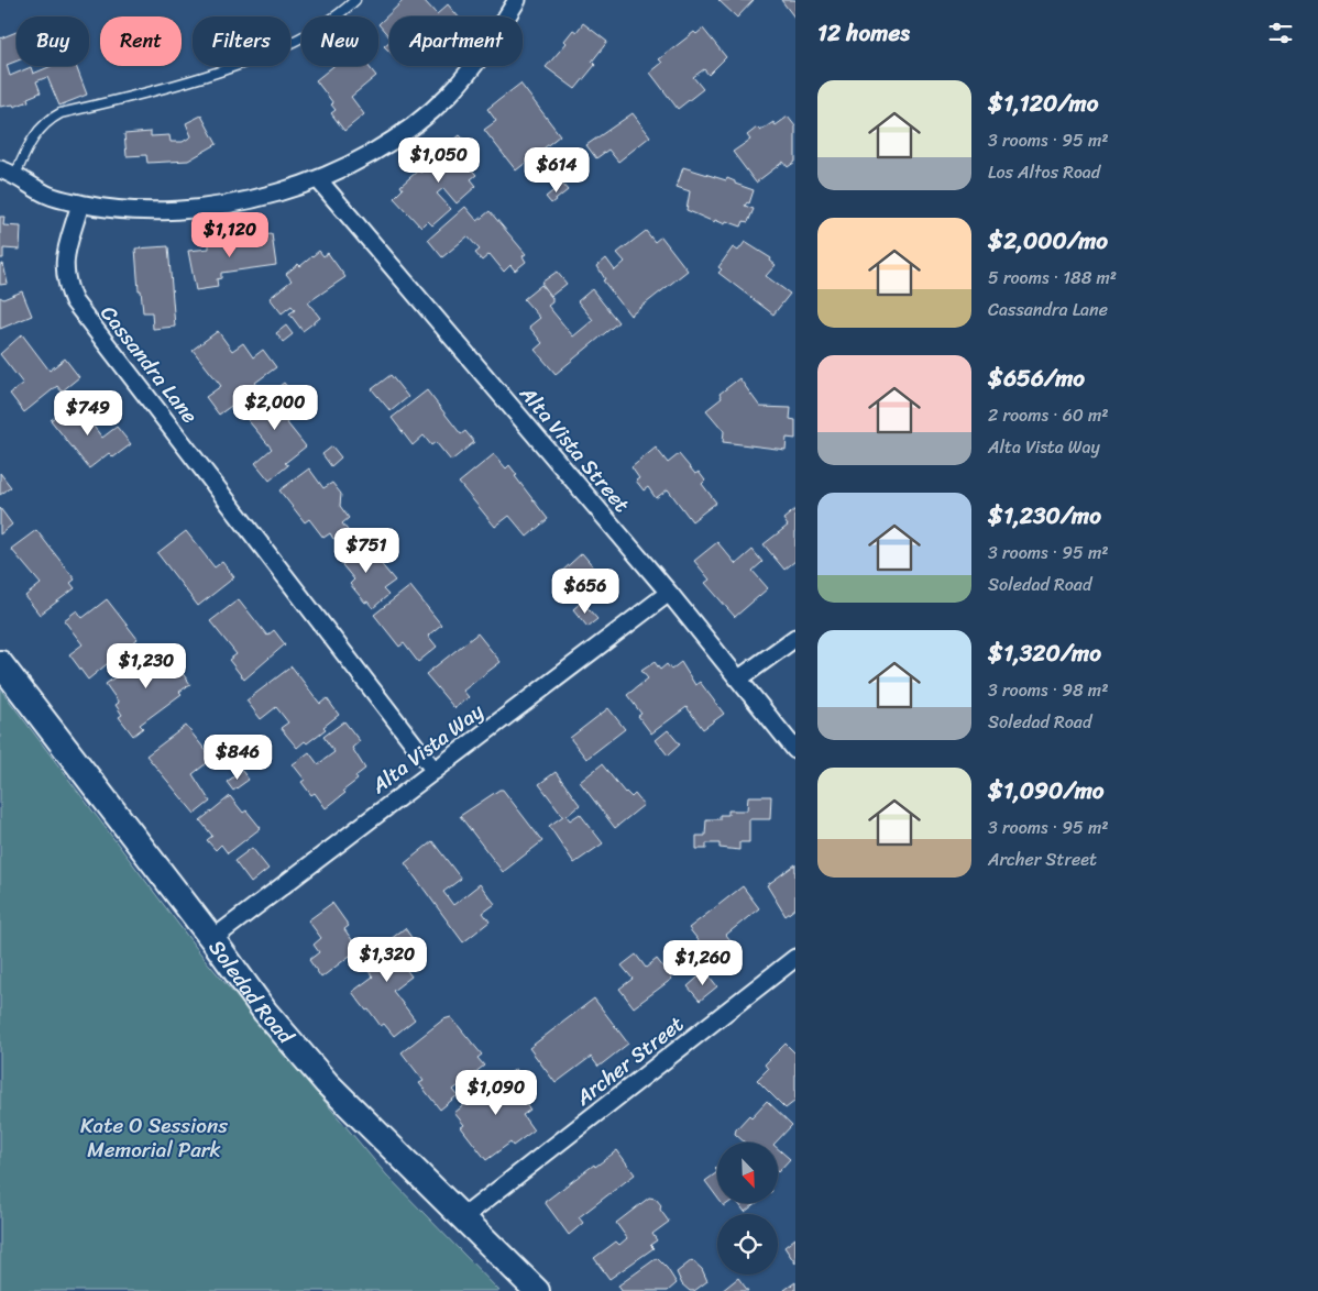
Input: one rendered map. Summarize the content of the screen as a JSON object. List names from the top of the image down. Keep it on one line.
{"streets":{"street":["Cassandra Lane","Alta Vista Street","Alta Vista Way","Soledad Road","Archer Street"]},"crossings":[["Cassandra Lane","Alta Vista Way"],["Alta Vista Street","Alta Vista Way"],["Alta Vista Way","Soledad Road"],["Soledad Road","Archer Street"]],"parks":["Kate O Sessions Memorial Park"],"north":"bottom right","page":{"heading":"12 homes","chip":["Buy","Rent","Filters","New","Apartment"],"list":[{"name":"$1,120/mo","note":"3 rooms · 95 m² · Los Altos Road"},{"name":"$2,000/mo","note":"5 rooms · 188 m² · Cassandra Lane"},{"name":"$656/mo","note":"2 rooms · 60 m² · Alta Vista Way"},{"name":"$1,230/mo","note":"3 rooms · 95 m² · Soledad Road"},{"name":"$1,320/mo","note":"3 rooms · 98 m² · Soledad Road"},{"name":"$1,090/mo","note":"3 rooms · 95 m² · Archer Street"}],"price":["$1,050","$614","$1,120","$2,000","$749","$751","$656","$1,230","$846","$1,320","$1,260","$1,090"]}}
